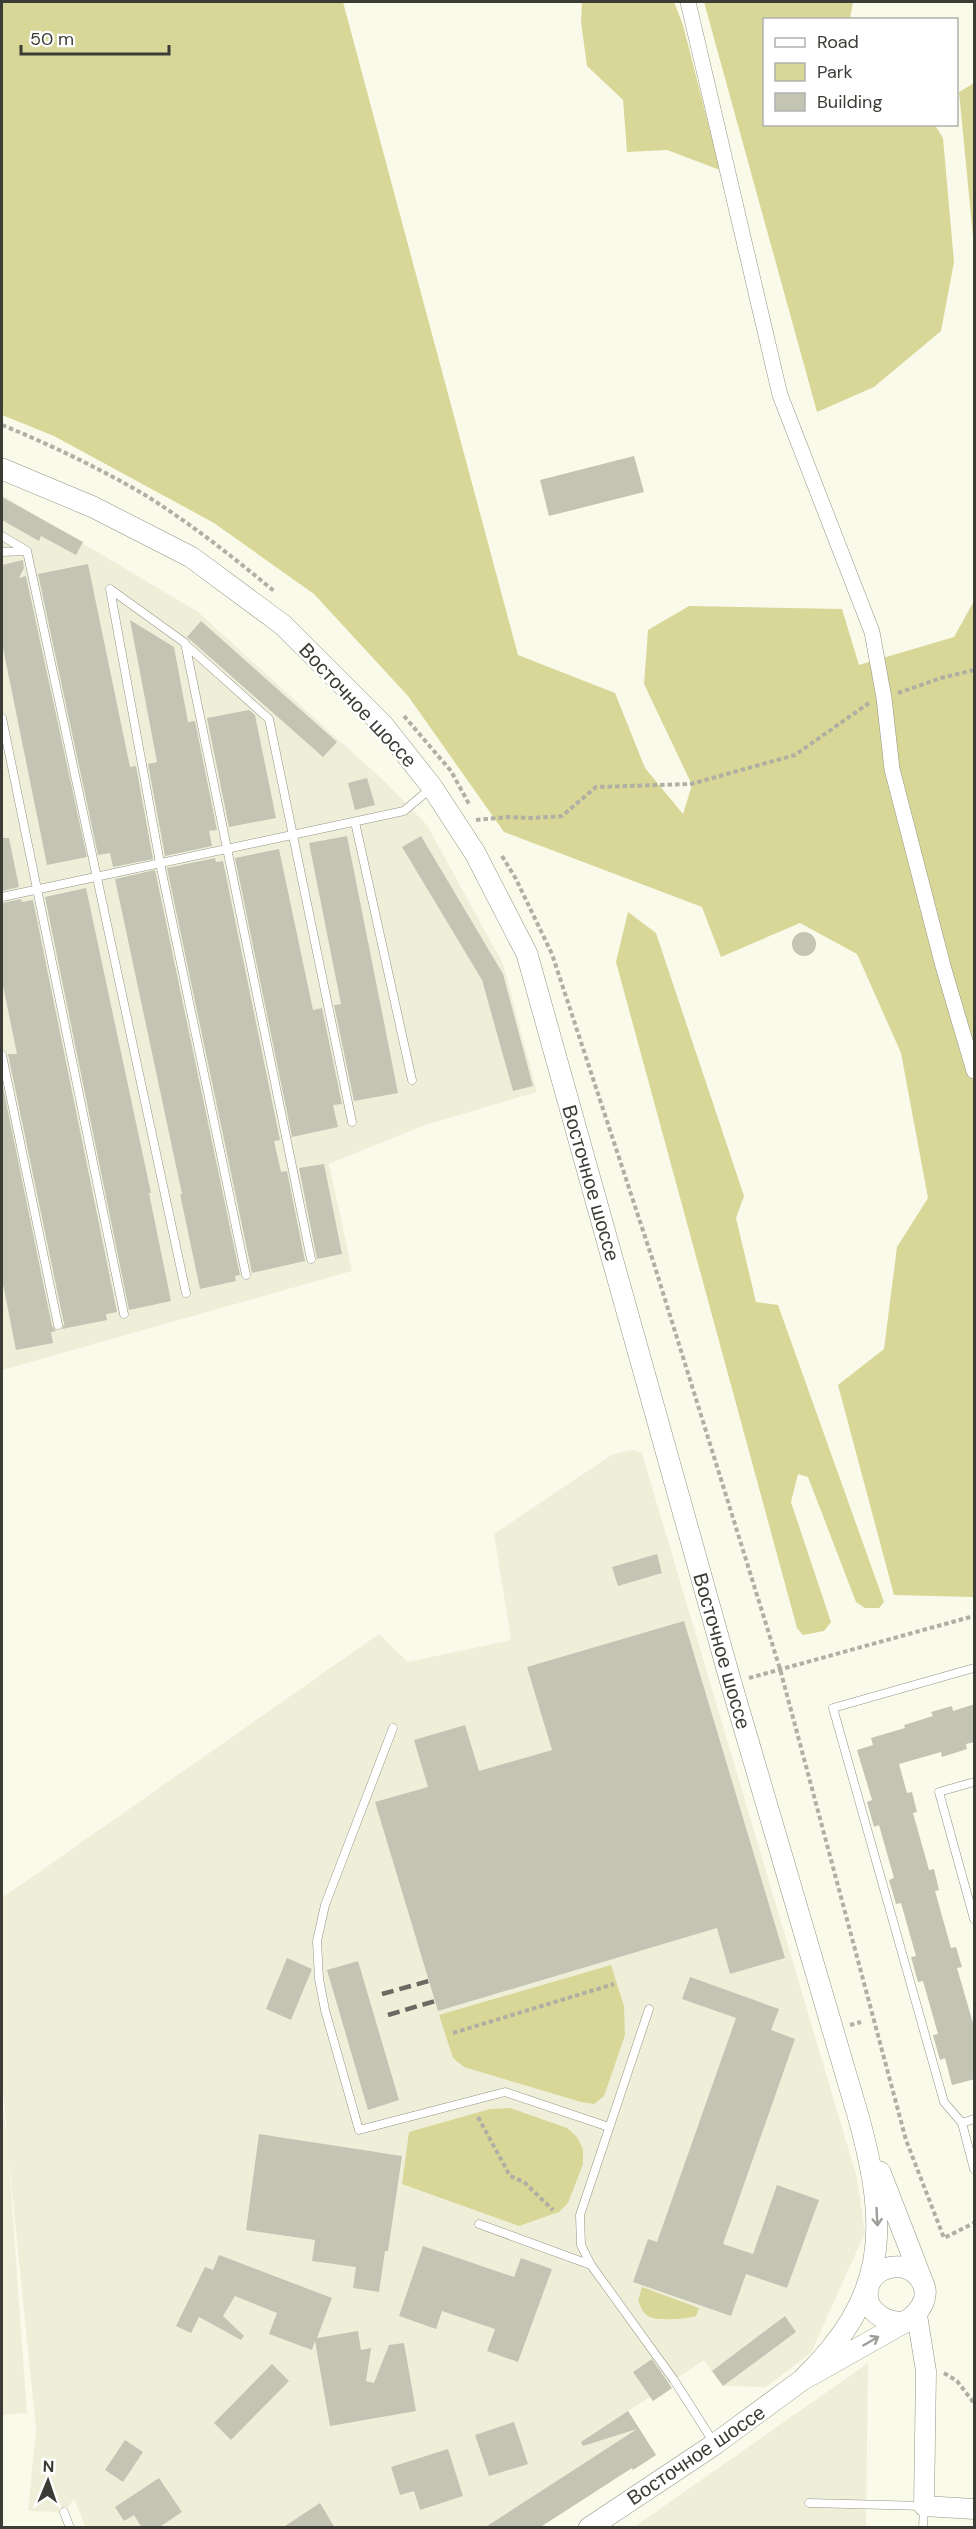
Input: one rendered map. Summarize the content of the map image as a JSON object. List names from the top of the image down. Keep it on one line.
{"streets":{"main road":["Восточное шоссе"]},"legend":["Road","Park","Building"],"scale_bar":"50 m","north":"top"}
